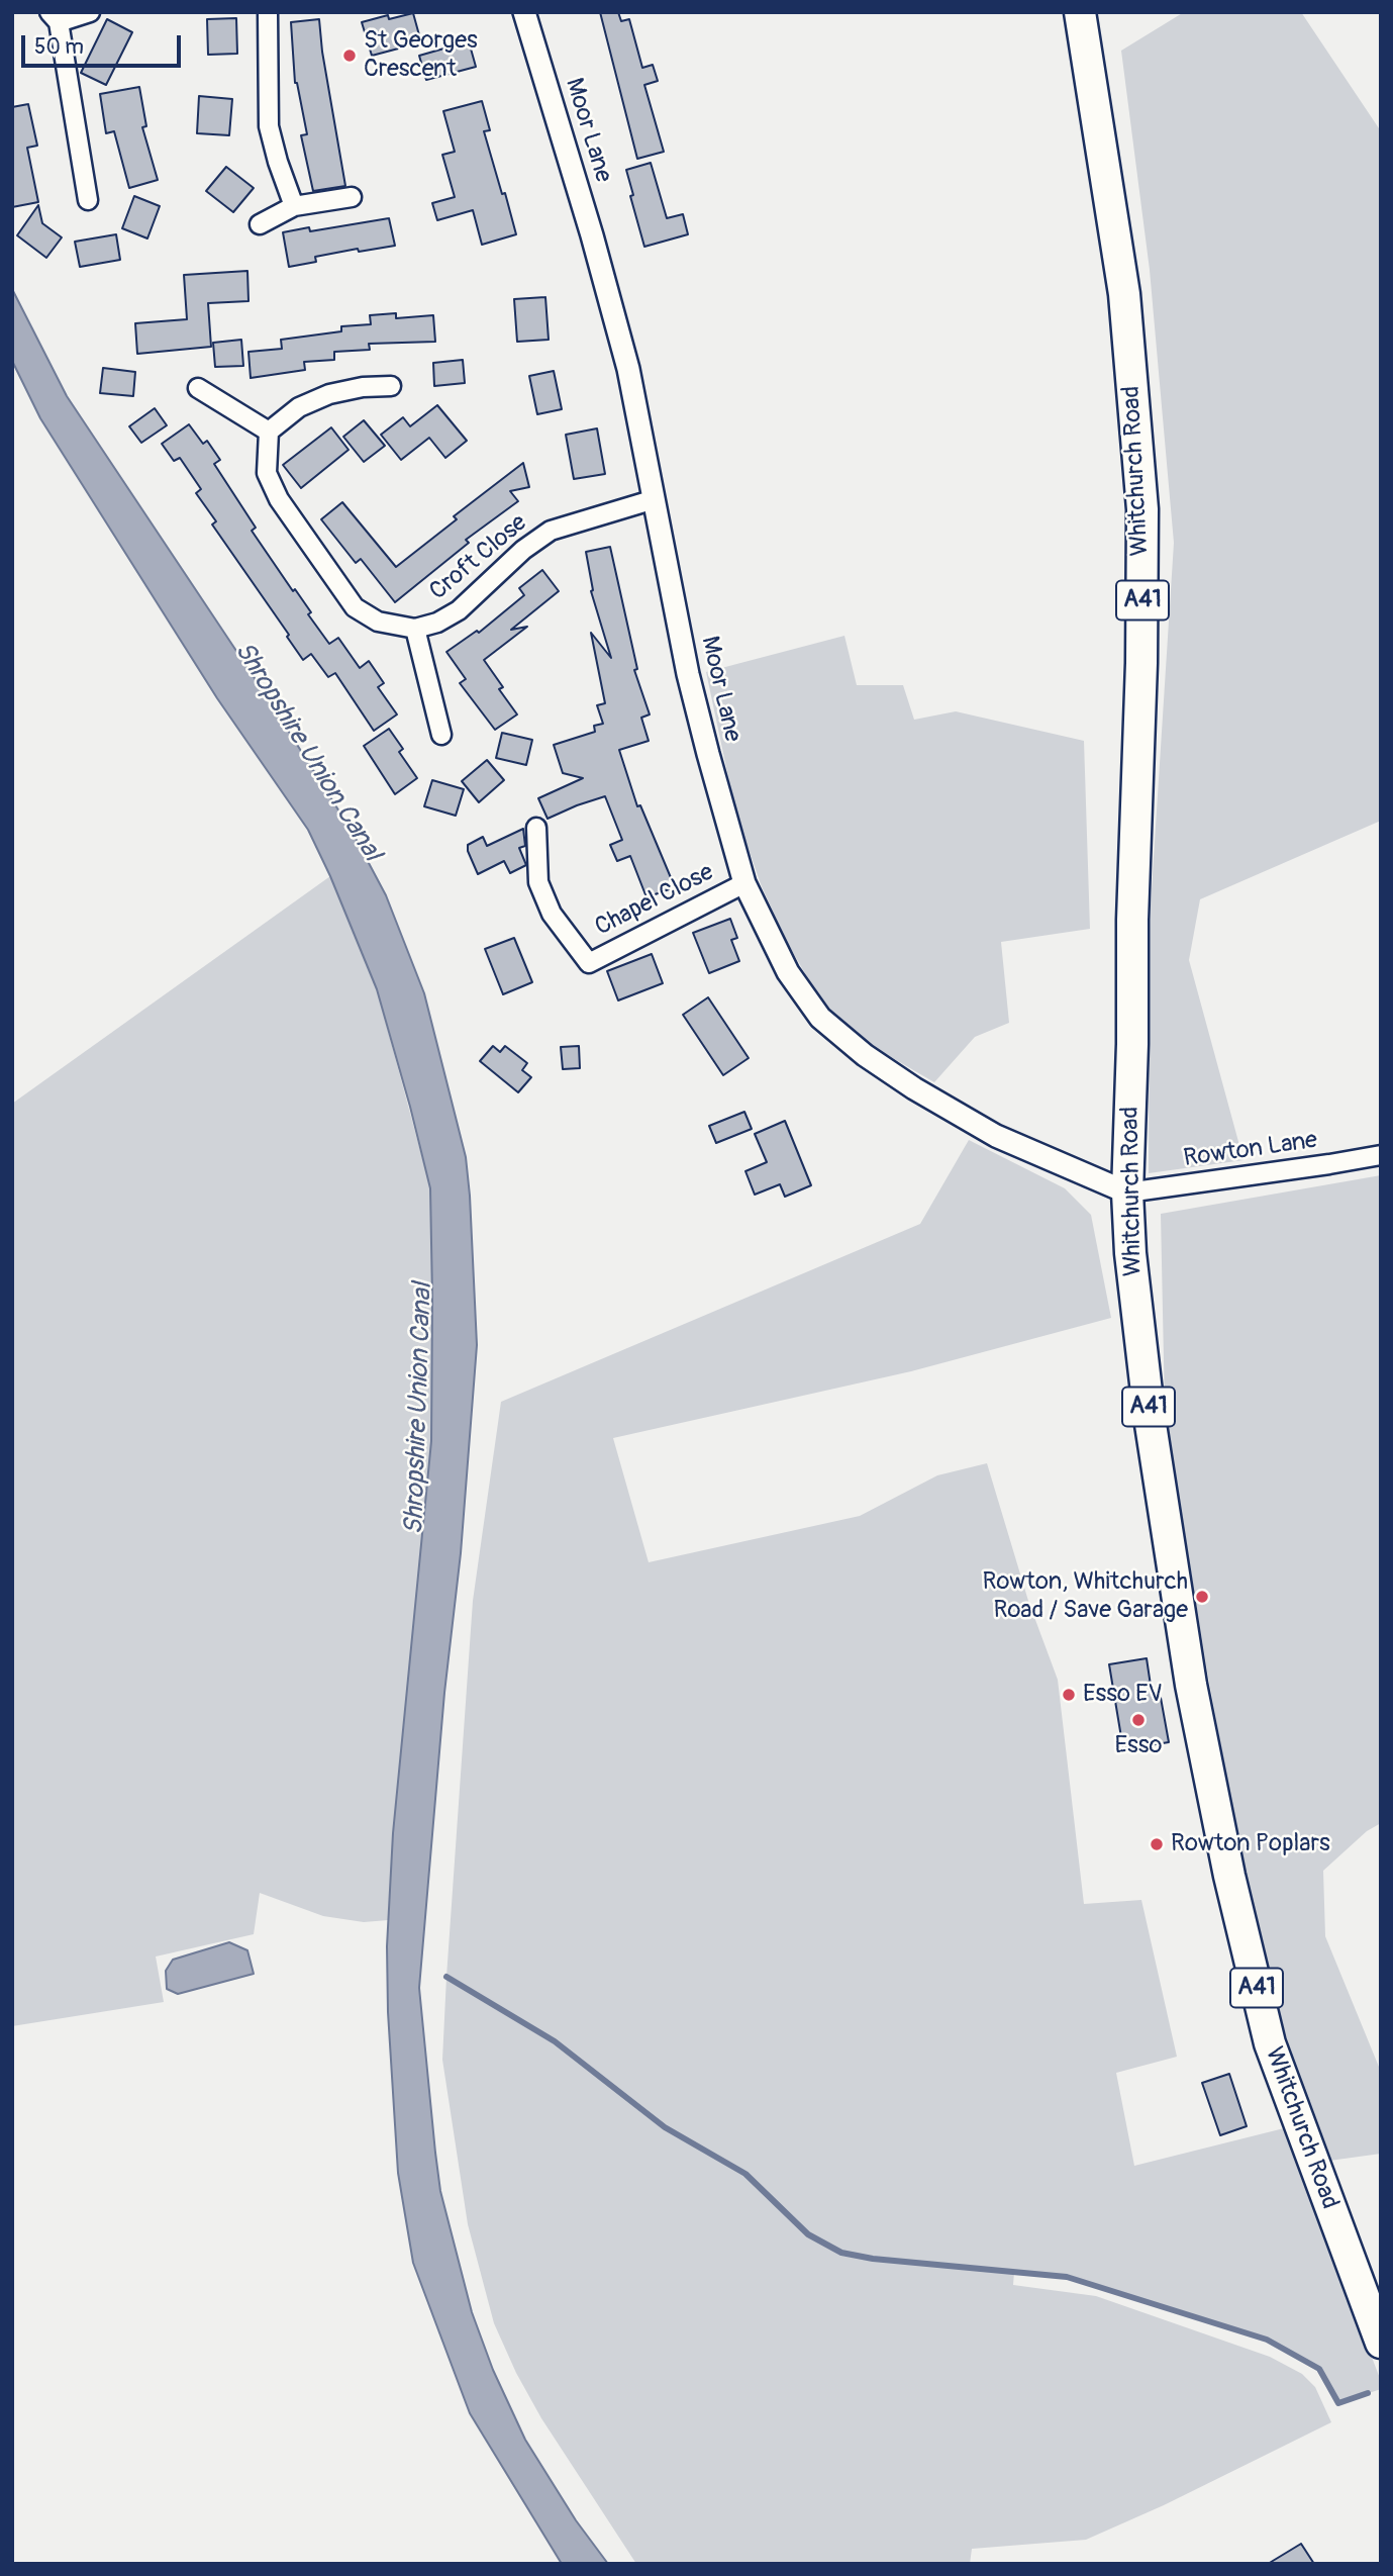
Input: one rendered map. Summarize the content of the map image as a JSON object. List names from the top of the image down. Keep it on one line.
{"streets":{"highway":["Whitchurch Road","A41"],"street":["Moor Lane","Croft Close","Chapel Close","Rowton Lane"]},"crossings":[["Moor Lane","Whitchurch Road"],["Moor Lane","Croft Close"],["Moor Lane","Chapel Close"],["Moor Lane","Rowton Lane"],["Whitchurch Road","Rowton Lane"]],"water":["Shropshire Union Canal"],"places":["St Georges Crescent","Rowton, Whitchurch Road / Save Garage","Esso EV","Esso","Rowton Poplars"],"scale_bar":"50 m"}
